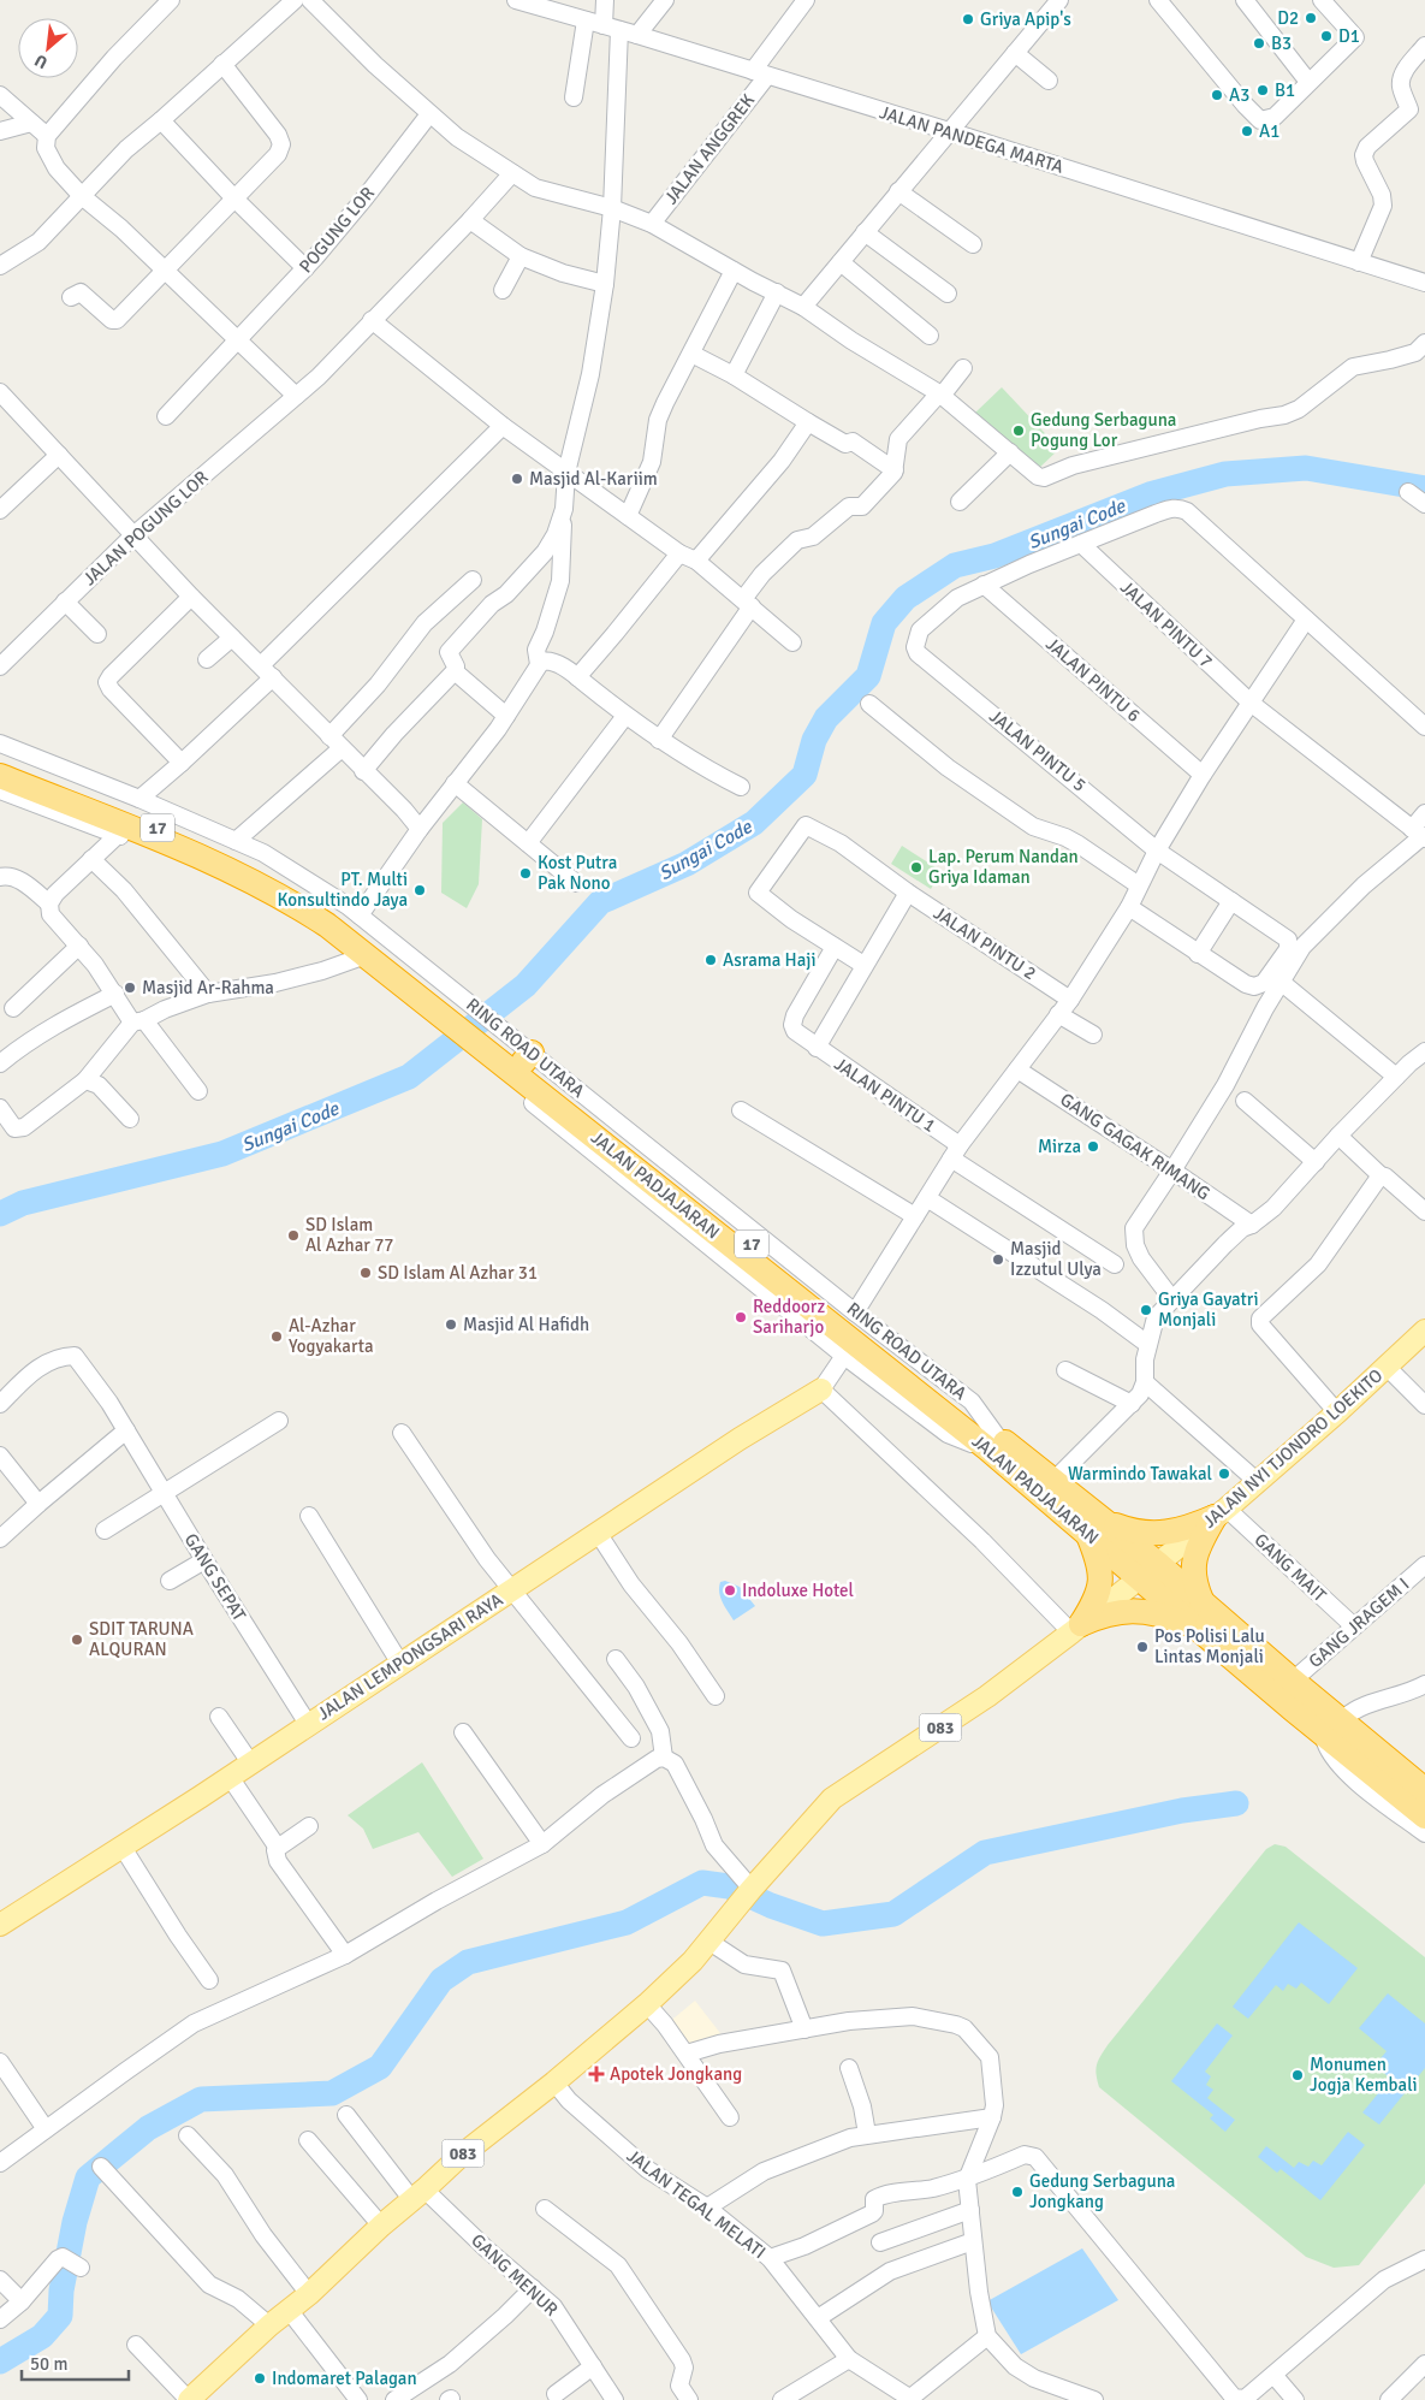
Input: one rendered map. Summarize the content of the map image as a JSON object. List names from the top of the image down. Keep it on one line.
{"streets":{"highway":["17","JALAN PADJAJARAN"],"main road":["JALAN NYI TJONDRO LOEKITO","JALAN LEMPONGSARI RAYA","083"],"street":["JALAN PANDEGA MARTA","JALAN ANGGREK","POGUNG LOR","JALAN POGUNG LOR","JALAN PINTU 7","JALAN PINTU 6","JALAN PINTU 5","JALAN PINTU 2","RING ROAD UTARA","JALAN PINTU 1","GANG GAGAK RIMANG","GANG MAIT","GANG SEPAT","GANG JRAGEM I","JALAN TEGAL MELATI","GANG MENUR"]},"crossings":[["JALAN PANDEGA MARTA","JALAN ANGGREK"],["JALAN PINTU 6","JALAN PINTU 5"],["JALAN PINTU 2","JALAN PINTU 1"],["RING ROAD UTARA","JALAN PADJAJARAN"],["JALAN PADJAJARAN","JALAN NYI TJONDRO LOEKITO"],["JALAN PADJAJARAN","GANG JRAGEM I"],["JALAN PADJAJARAN","083"],["JALAN NYI TJONDRO LOEKITO","GANG MAIT"],["JALAN NYI TJONDRO LOEKITO","083"],["GANG MAIT","GANG JRAGEM I"],["GANG SEPAT","JALAN LEMPONGSARI RAYA"],["083","JALAN TEGAL MELATI"],["083","GANG MENUR"]],"water":["Sungai Code"],"places":{"other":["D2","Griya Apip's","D1","B3","B1","A3","A1","Gedung Serbaguna Pogung Lor","Masjid Al-Kariim","Lap. Perum Nandan Griya Idaman","Kost Putra Pak Nono","PT. Multi Konsultindo Jaya","Asrama Haji","Masjid Ar-Rahma","Mirza","SD Islam Al Azhar 77","Masjid Izzutul Ulya","SD Islam Al Azhar 31","Griya Gayatri Monjali","Reddoorz Sariharjo","Masjid Al Hafidh","Al-Azhar Yogyakarta","Warmindo Tawakal","Indoluxe Hotel","SDIT TARUNA ALQURAN","Pos Polisi Lalu Lintas Monjali","Monumen Jogja Kembali","Gedung Serbaguna Jongkang","Indomaret Palagan"],"health":["Apotek Jongkang"]},"scale_bar":"50 m","north":"bottom left"}
